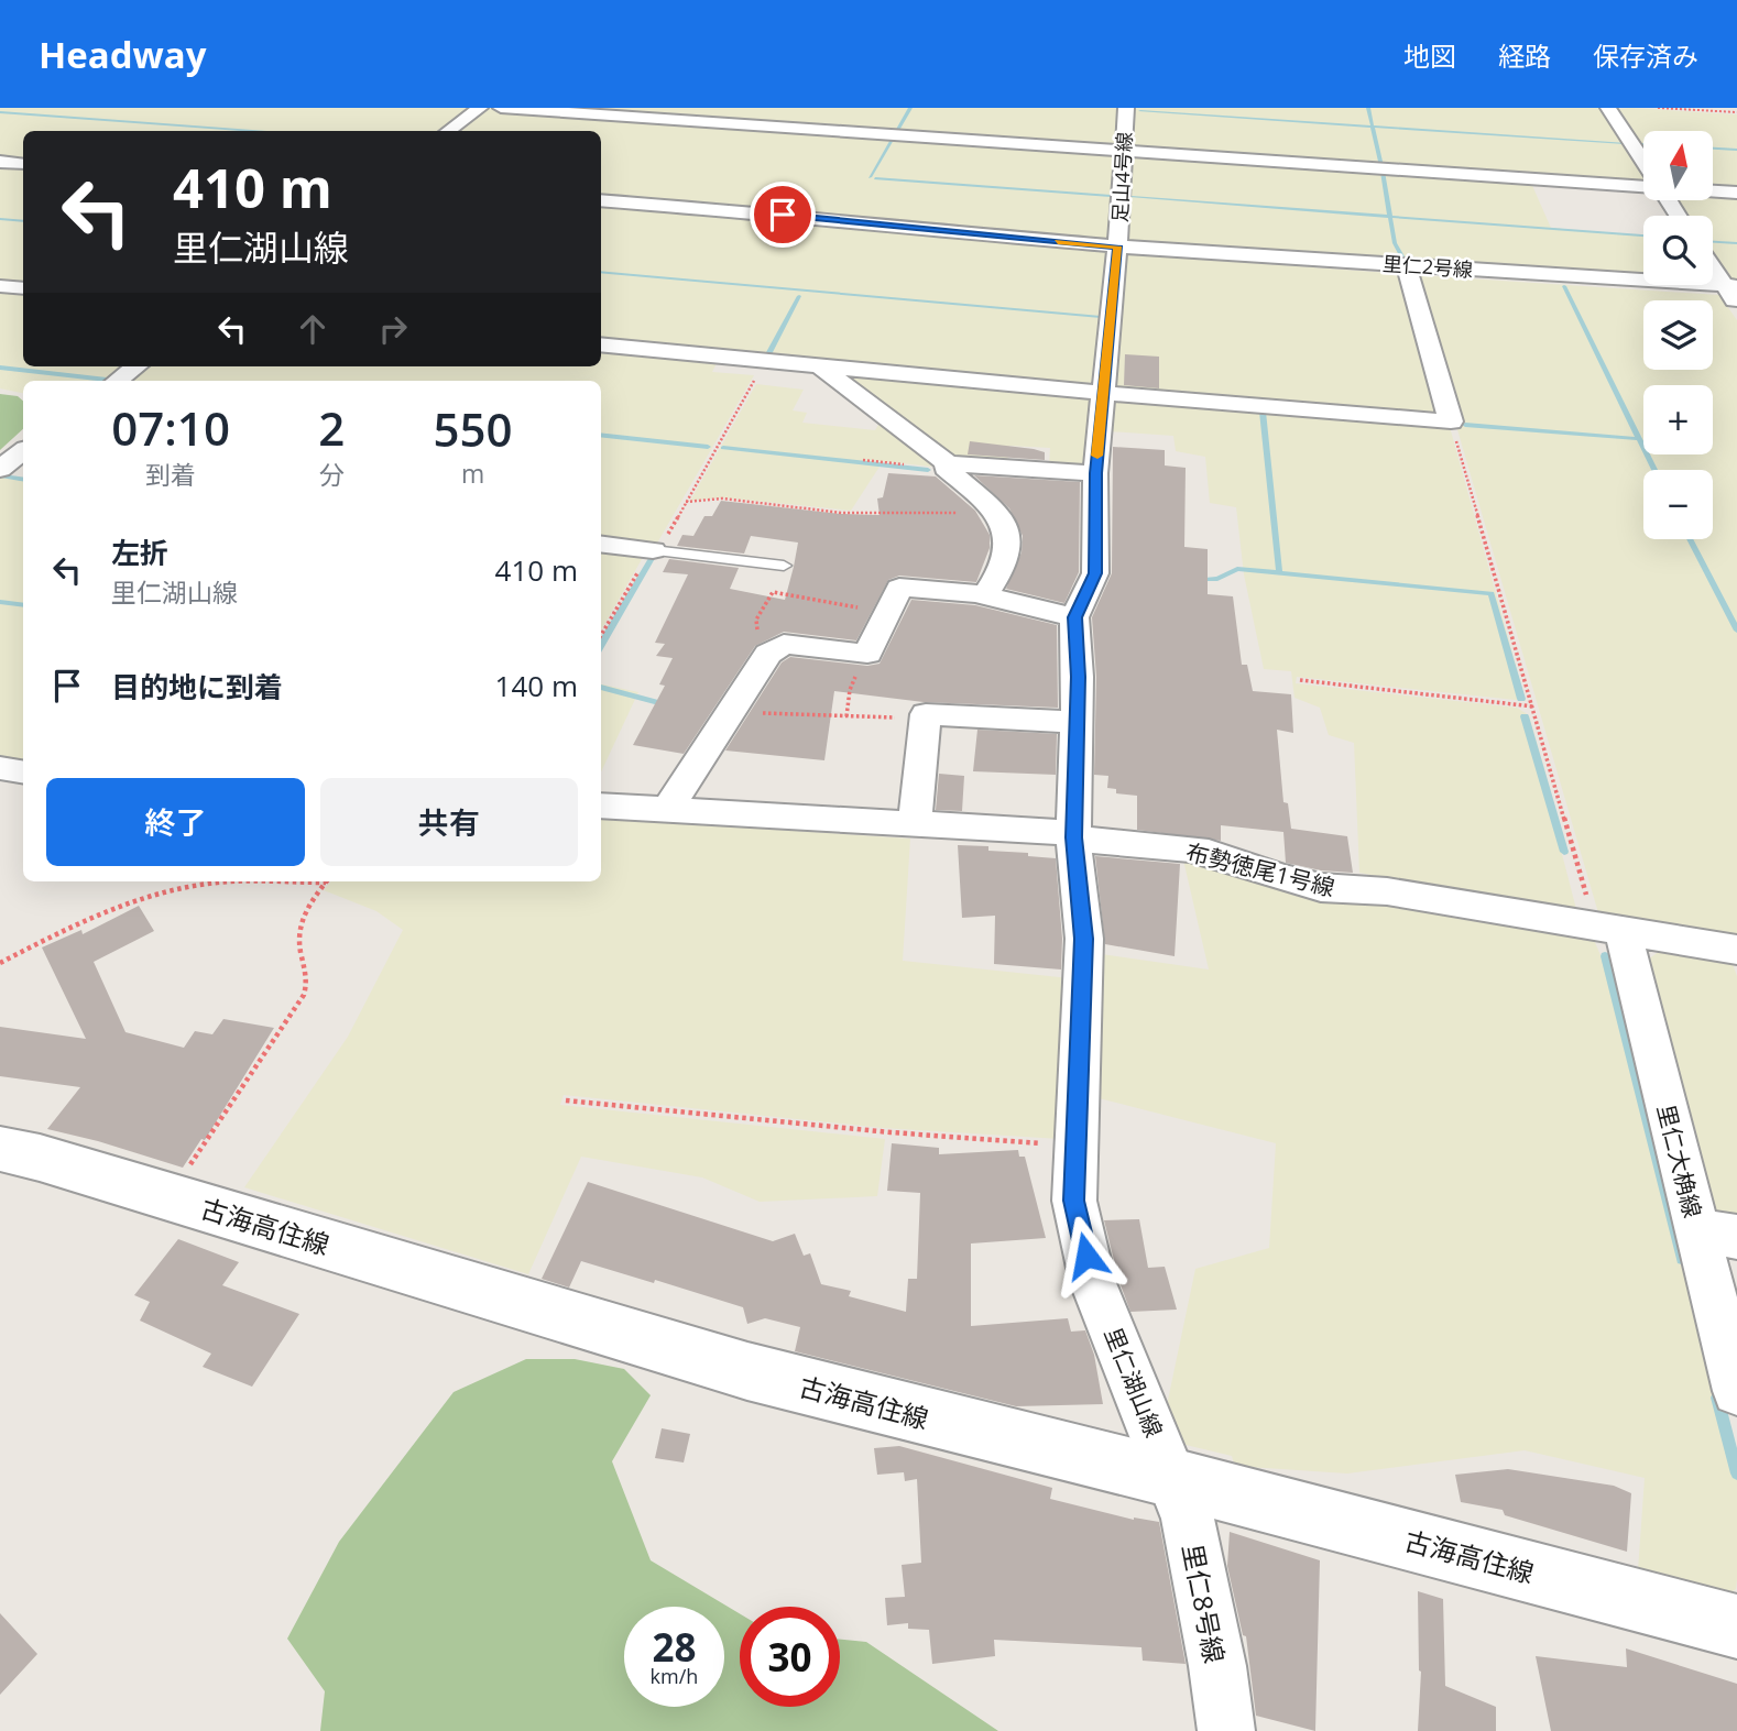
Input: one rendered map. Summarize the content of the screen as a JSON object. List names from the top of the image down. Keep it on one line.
{"streets":{"street":["足山4号線","里仁2号線","布勢徳尾1号線","里仁大桷線","古海高住線","里仁湖山線","里仁8号線"]},"crossings":[["足山4号線","里仁2号線"],["足山4号線","里仁湖山線"],["里仁2号線","里仁湖山線"],["布勢徳尾1号線","里仁大桷線"],["布勢徳尾1号線","里仁湖山線"],["古海高住線","里仁湖山線"],["古海高住線","里仁8号線"],["里仁湖山線","里仁8号線"]],"north":"top","page":{"header":"Headway","nav":["地図","経路","保存済み"],"map_buttons":["+","−"],"turn":["410 m","里仁湖山線"],"eta":["07:10","到着","2","分","550","m"],"list":[{"name":"左折","note":"里仁湖山線","value":"410 m"},{"name":"目的地に到着","value":"140 m"}],"buttons":["終了","共有"],"speed":"28 km/h","limit":"30"}}
